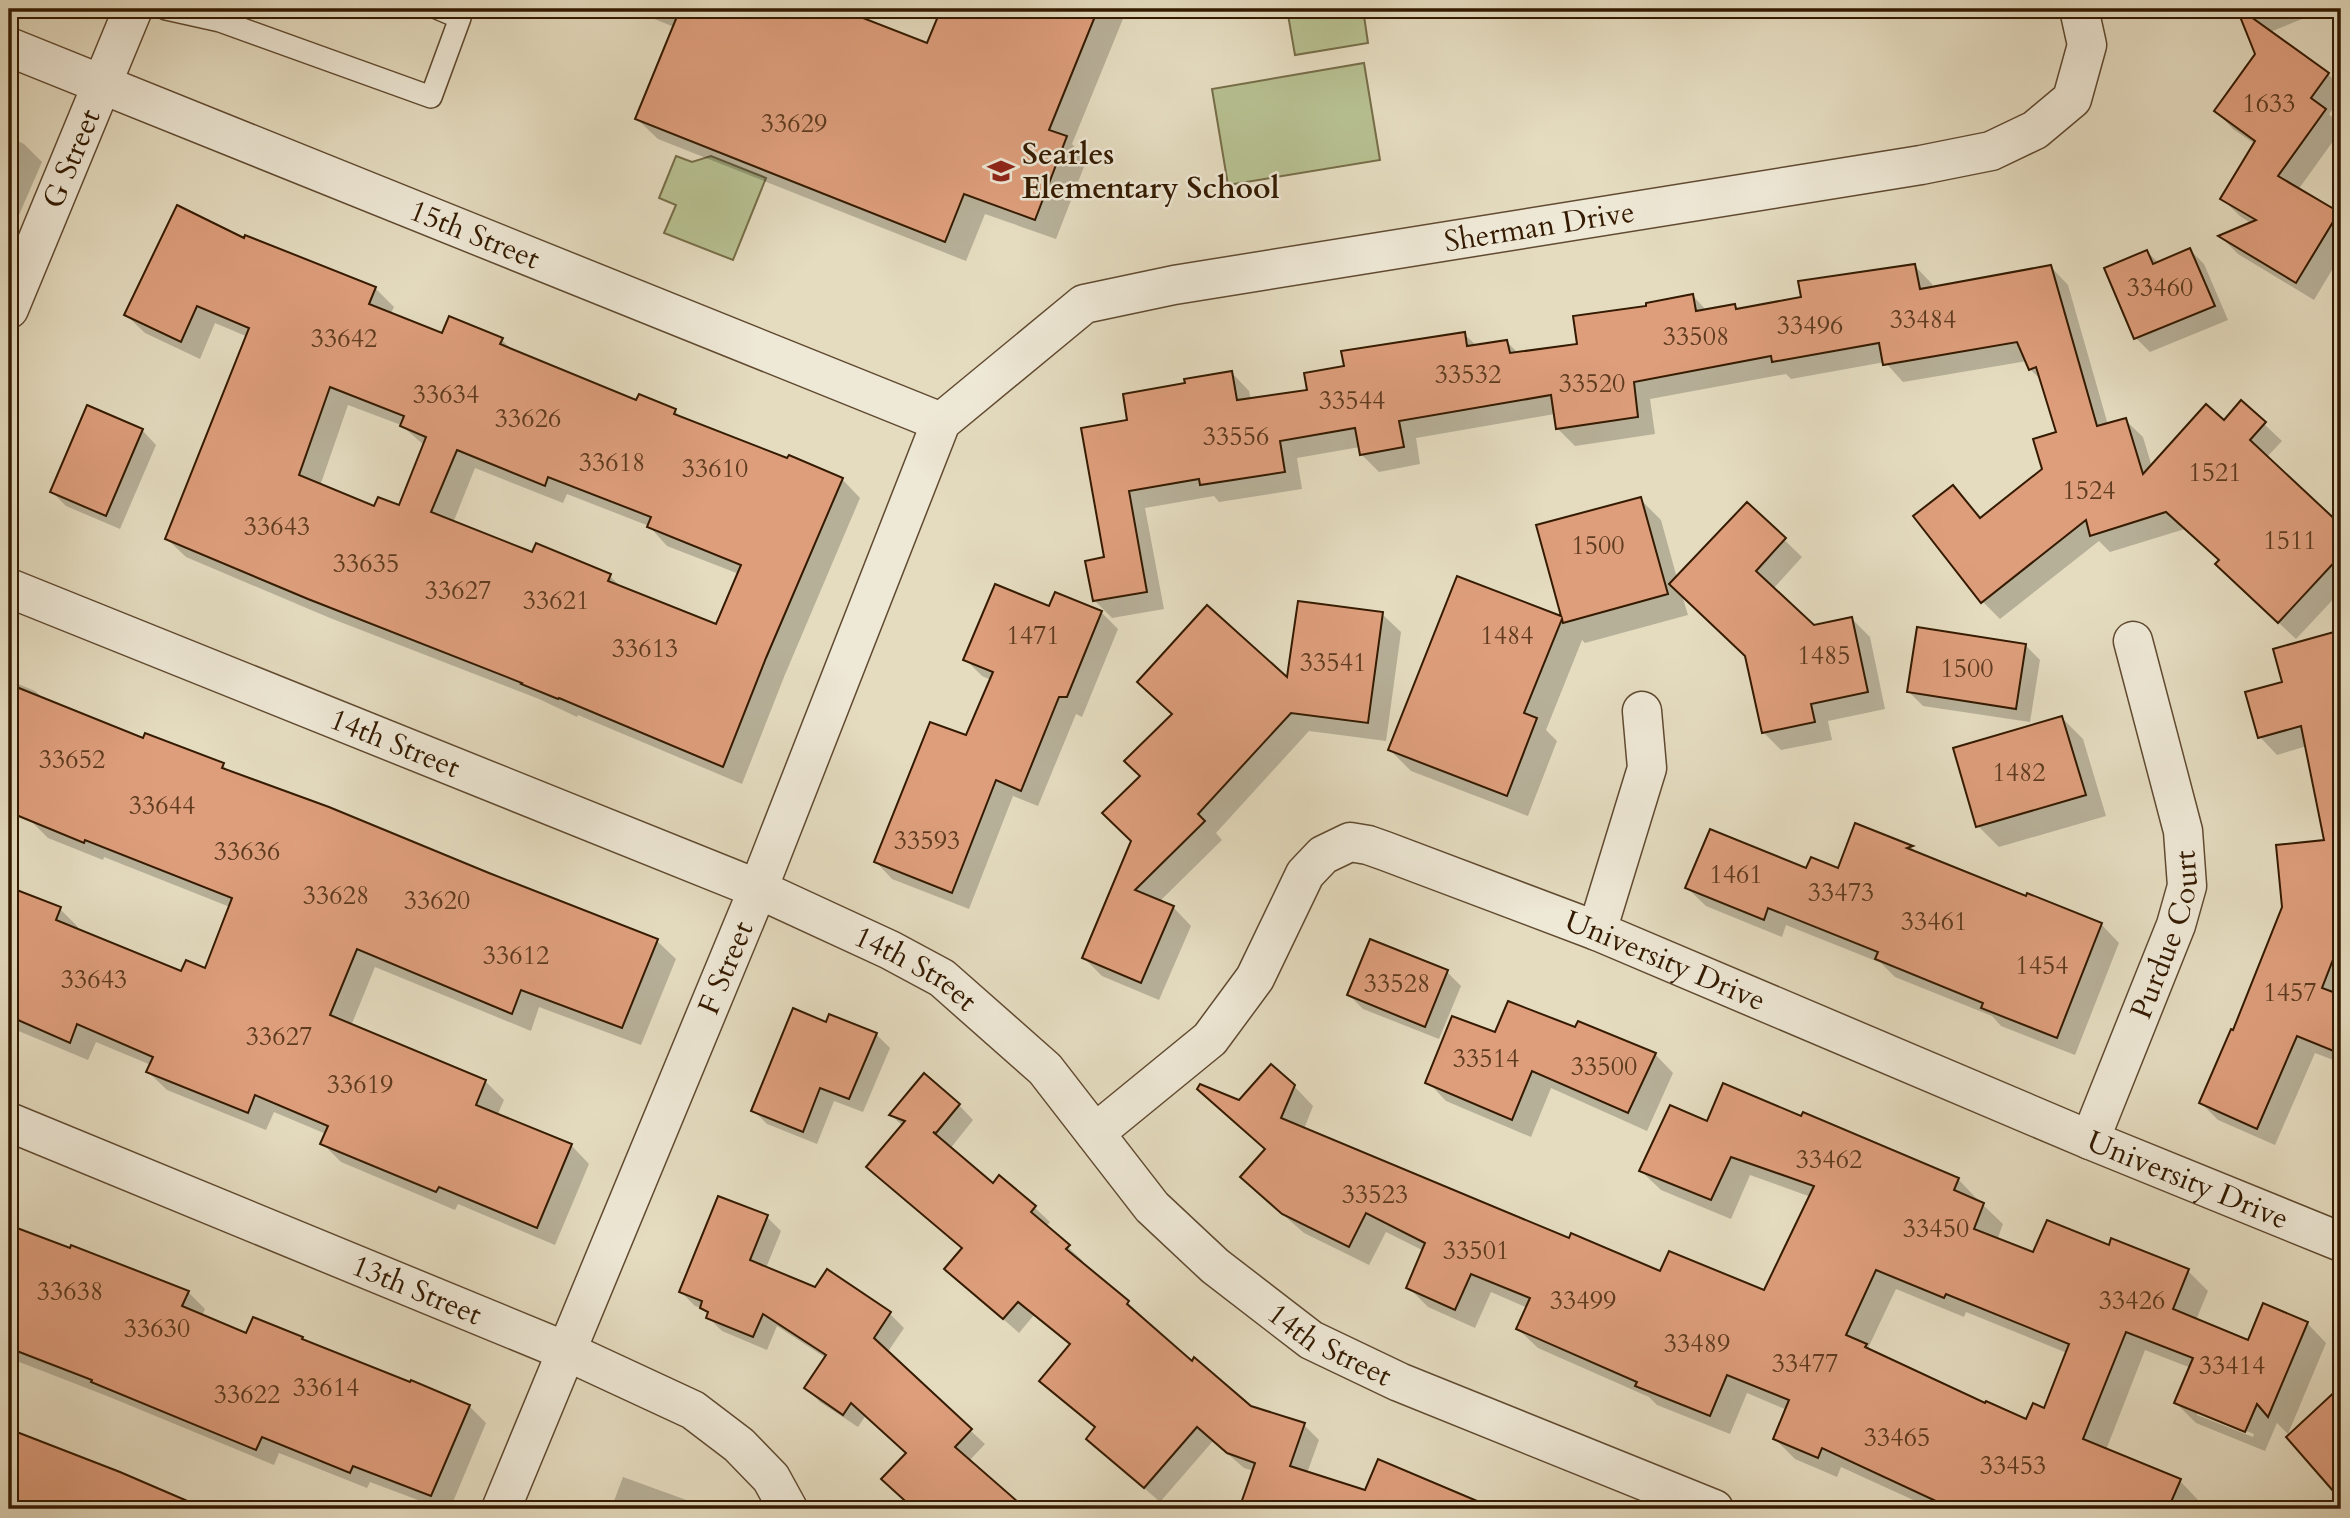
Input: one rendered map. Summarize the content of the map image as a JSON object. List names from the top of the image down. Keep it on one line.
{"streets":{"street":["G Street","Sherman Drive","15th Street","14th Street","Purdue Court","University Drive","F Street","13th Street"]},"crossings":[["G Street","15th Street"],["Sherman Drive","15th Street"],["Sherman Drive","F Street"],["15th Street","F Street"],["14th Street","University Drive"],["14th Street","F Street"],["Purdue Court","University Drive"],["F Street","13th Street"]],"places":{"school or university":["Searles Elementary School"]},"house_numbers":["1633","33629","33460","33484","33496","33508","33642","33532","33520","33634","33544","33626","33556","33618","33610","1521","1524","33643","1511","1500","33635","33627","33621","1471","1484","33613","1485","33541","1500","33652","1482","33644","33593","33636","1461","33473","33628","33620","33461","33612","1454","33643","33528","1457","33627","33514","33500","33619","33462","33523","33450","33501","33638","33499","33426","33630","33489","33477","33414","33614","33622","33465","33453"]}
